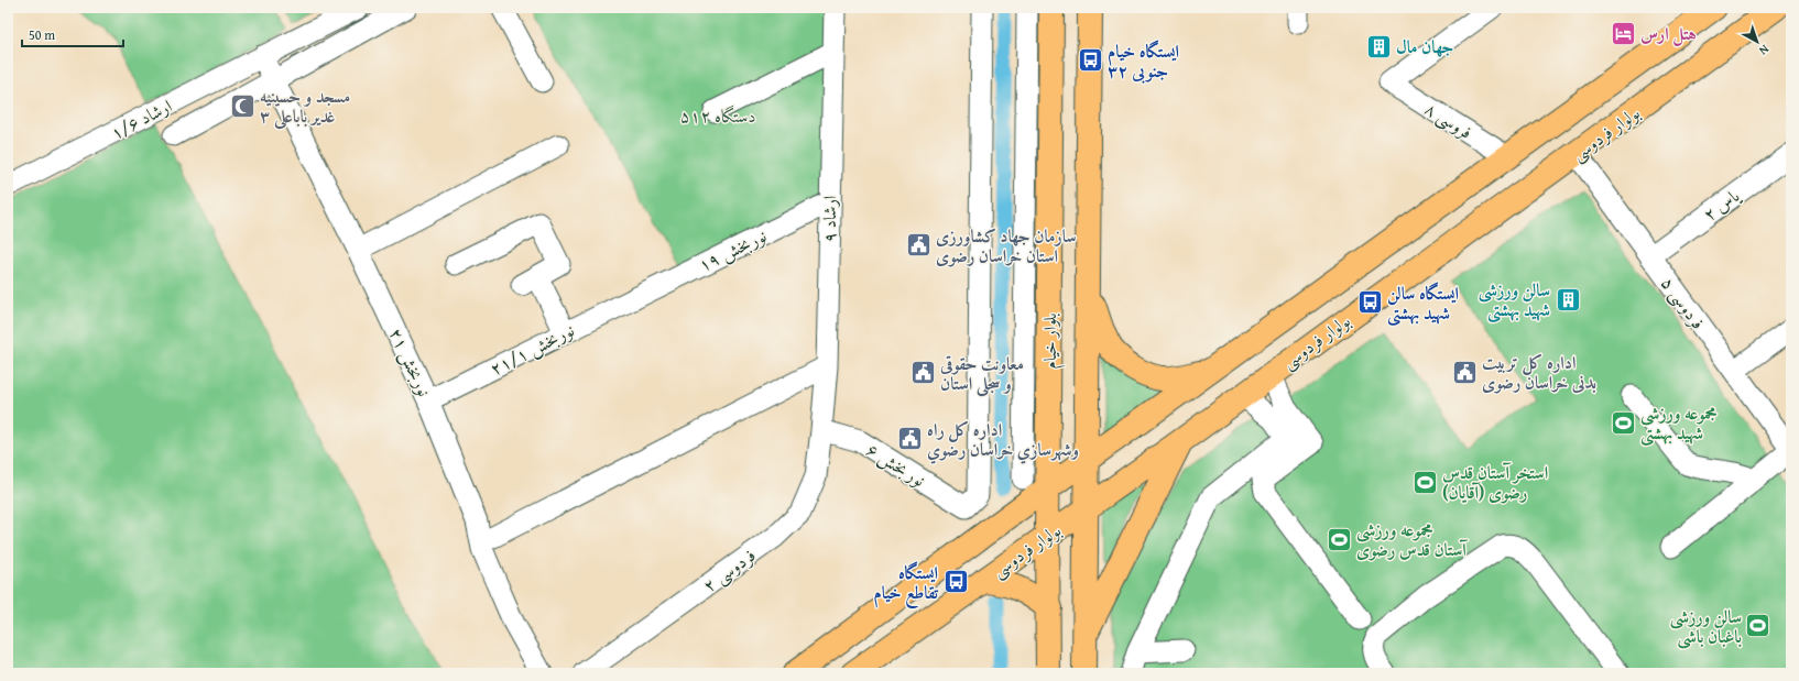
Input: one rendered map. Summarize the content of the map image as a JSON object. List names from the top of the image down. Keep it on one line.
{"streets":{"main road":["بولوار فردوسی","بلوار خیام"],"street":["ارشاد ۱/۶","فروسی ۸","یاس ۲","ارشاد ۹","نوربخش ۱۹","فردوسی ۵","نوربخش ۲۱/۱","نوربخش ۲۱","نور بخش ۶","فردوسی ۲"]},"crossings":[["ارشاد ۱/۶","نوربخش ۲۱"],["فروسی ۸","بولوار فردوسی"],["بولوار فردوسی","فردوسی ۵"],["بولوار فردوسی","بلوار خیام"],["یاس ۲","فردوسی ۵"],["ارشاد ۹","نوربخش ۱۹"],["ارشاد ۹","نور بخش ۶"],["ارشاد ۹","فردوسی ۲"],["نوربخش ۱۹","نوربخش ۲۱/۱"],["نوربخش ۲۱/۱","نوربخش ۲۱"],["نور بخش ۶","فردوسی ۲"]],"parks":["۵۱۲ دستگاه"],"places":{"hotel":["هتل ارس"],"building":["جهان مال","سالن ورزشی شهید بهشتی"],"bus stop":["ایستگاه خیام جنوبی ۳۲","ایستگاه سالن شهید بهشتی","ایستگاه تقاطع خیام"],"mosque":["مسجد و حسینیه غدیر باباعلی ۳"],"public building":["سازمان جهاد کشاورزی استان خراسان رضوی","اداره کل تربیت بدنی خراسان رضوی","معاونت حقوقی و سجلی استان","اداره كل راه وشهرسازي خراسان رضوي"],"sports":["مجموعه ورزشی شهید بهشتی","استخر آستان قدس رضوی (آقایان)","مجموعه ورزشی آستان قدس رضوی","سالن ورزشی باغبان باشی"]},"scale_bar":"50 m","north":"bottom right"}
